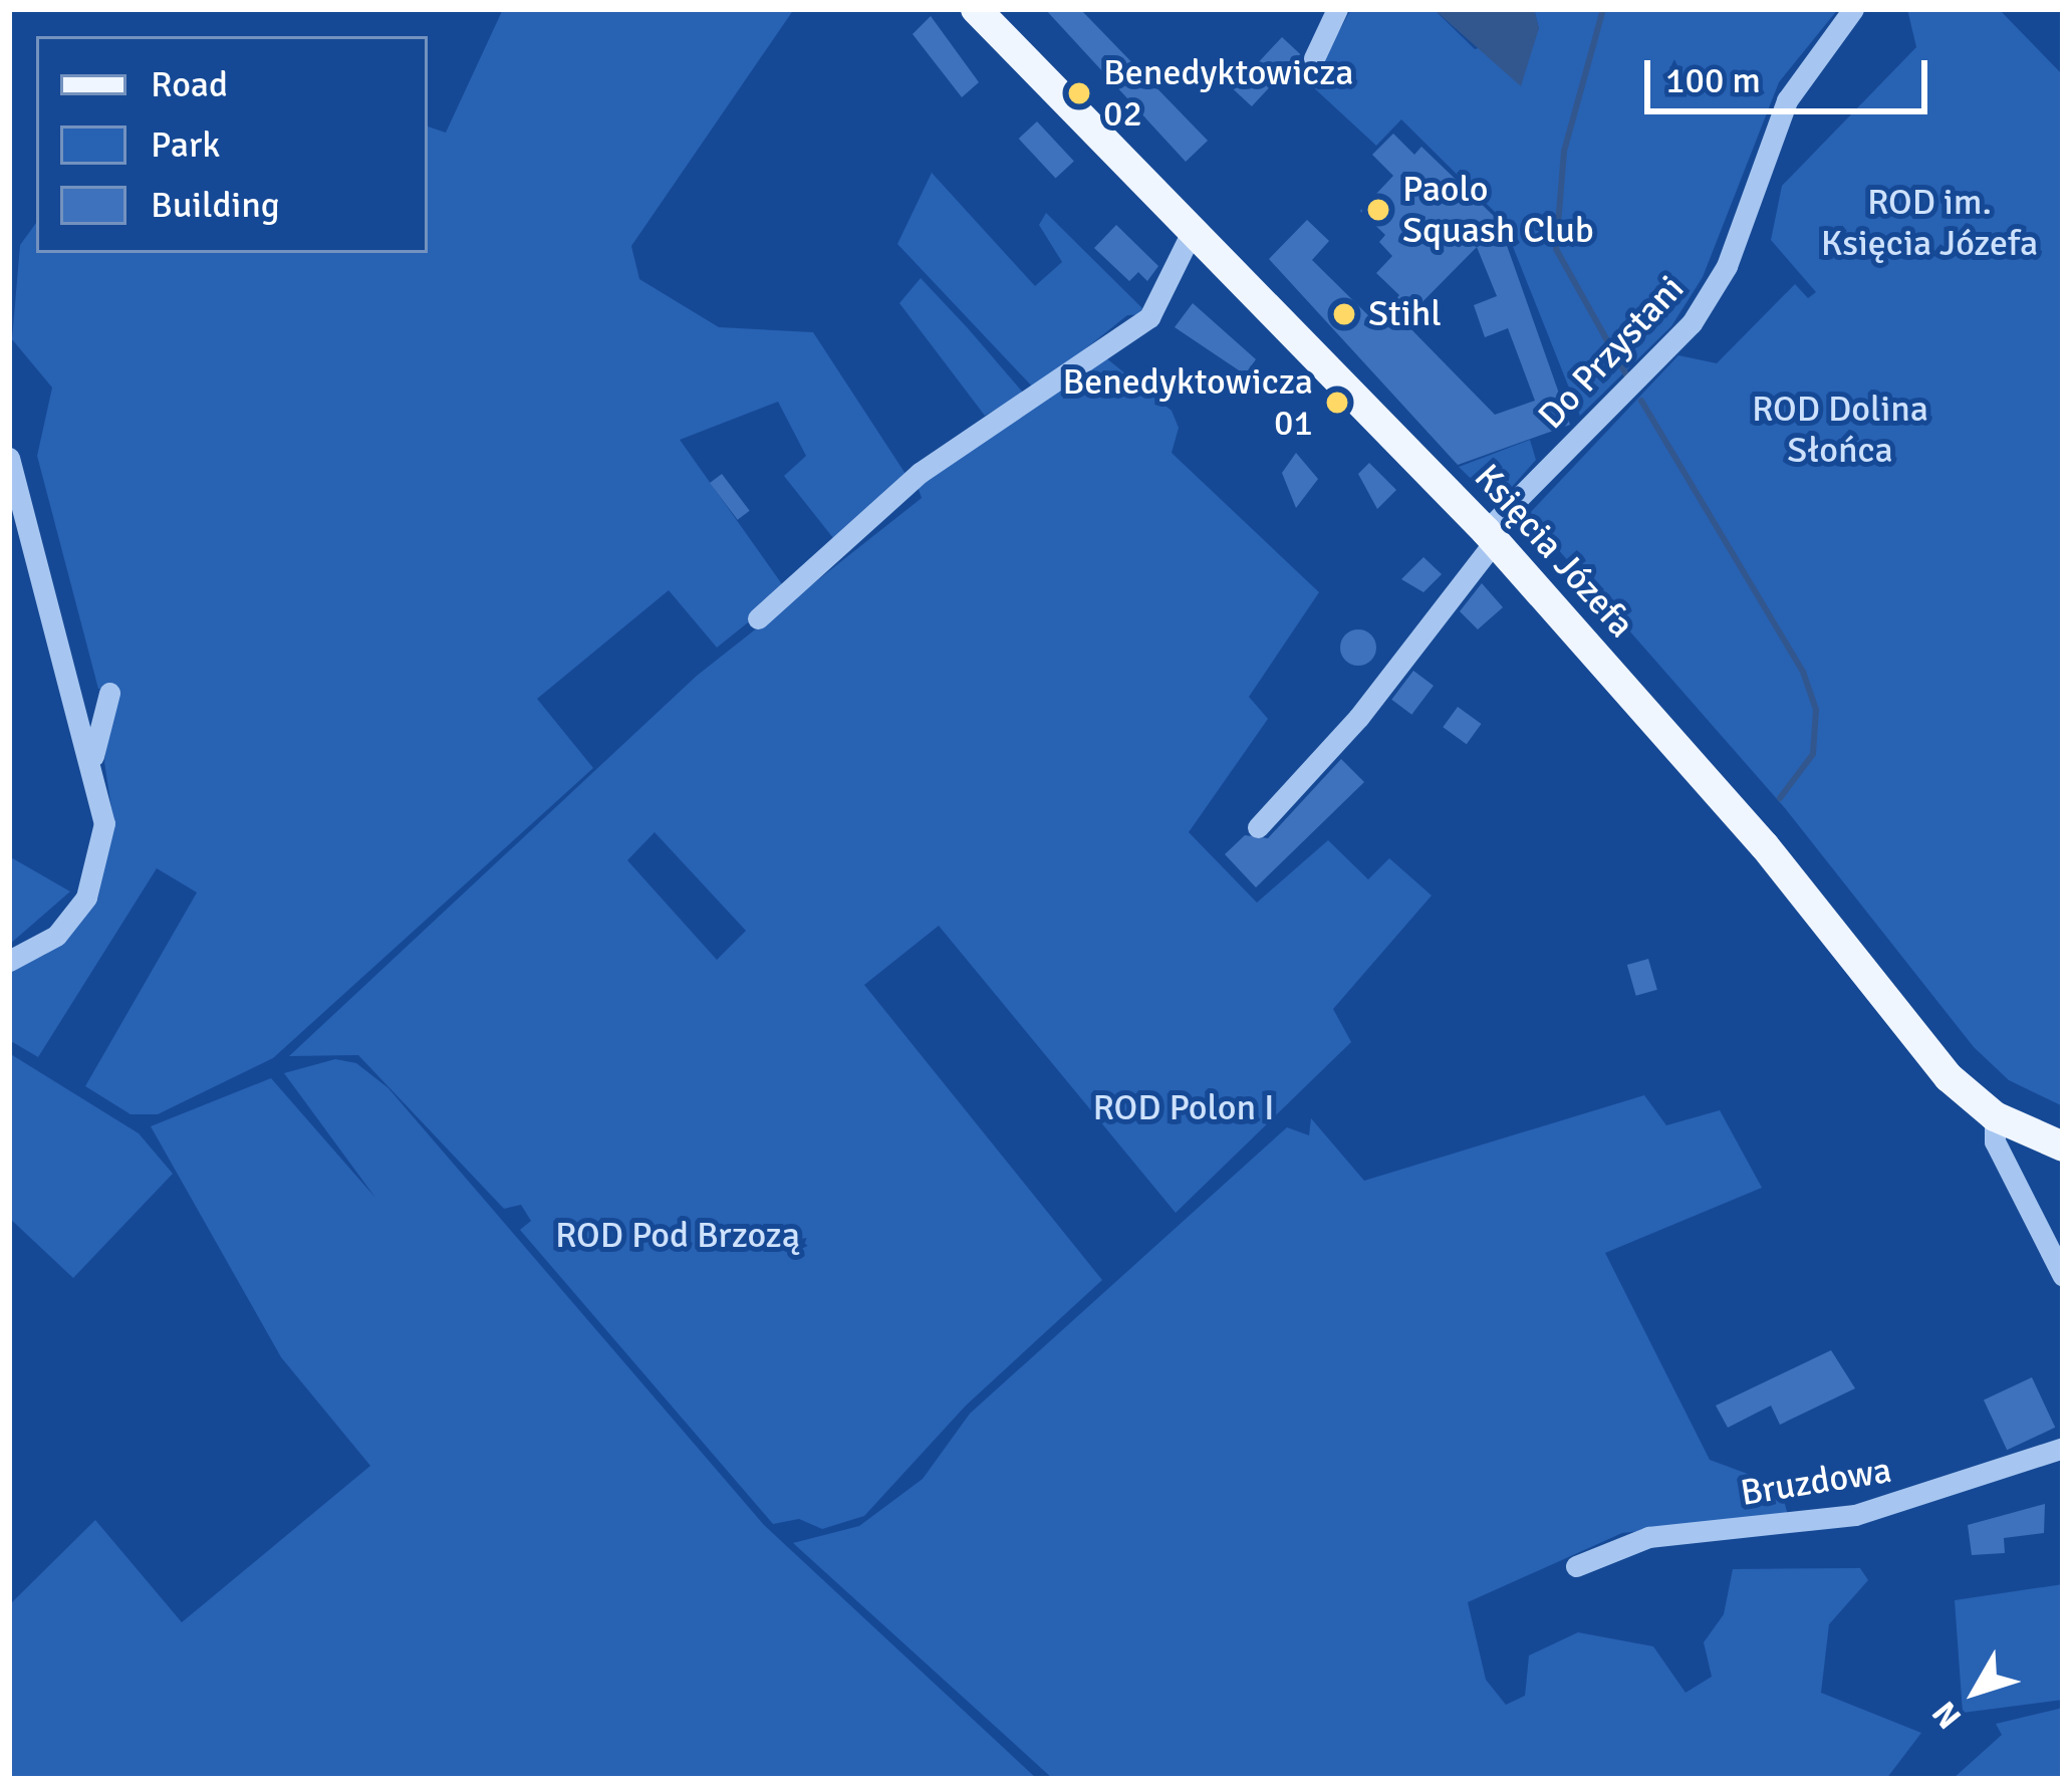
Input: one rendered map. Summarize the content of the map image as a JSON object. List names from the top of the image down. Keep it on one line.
{"streets":{"main road":["Księcia Józefa"],"street":["Do Przystani","Bruzdowa"]},"crossings":[["Do Przystani","Księcia Józefa"]],"parks":["ROD im. Księcia Józefa","ROD Dolina Słońca","ROD Polon I","ROD Pod Brzozą"],"places":["Benedyktowicza 02","Paolo Squash Club","Stihl","Benedyktowicza 01"],"legend":["Road","Park","Building"],"scale_bar":"100 m","north":"bottom left"}
